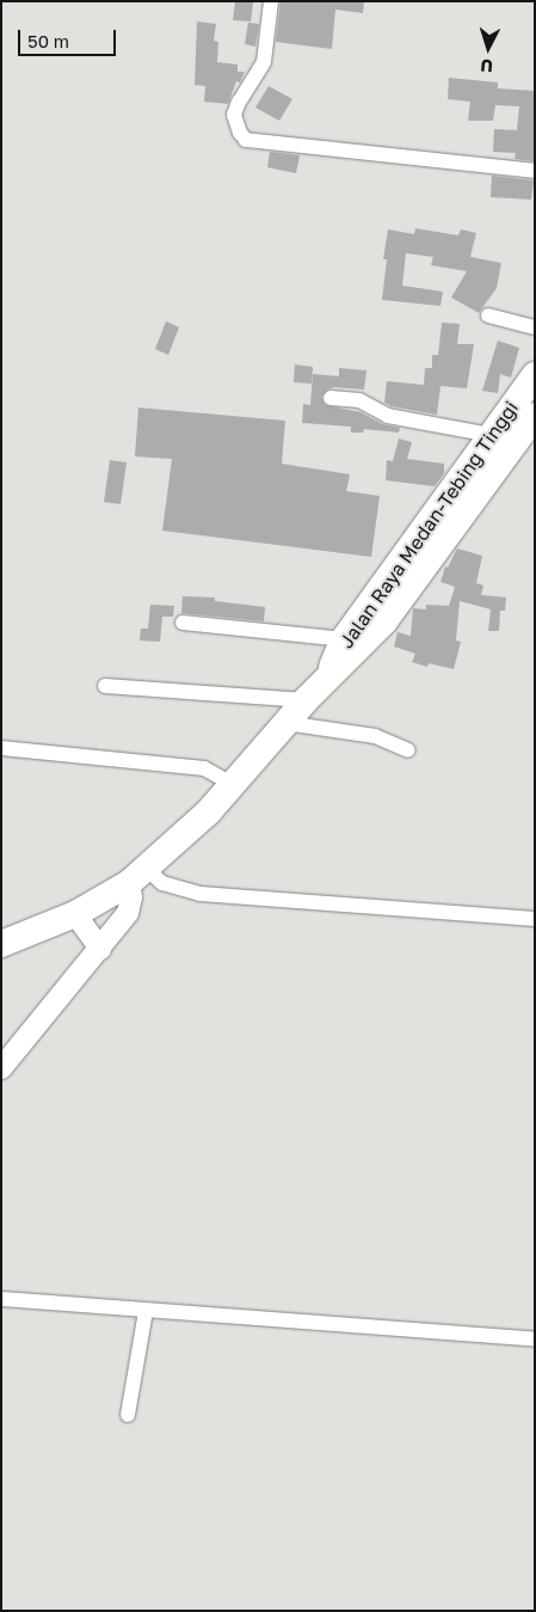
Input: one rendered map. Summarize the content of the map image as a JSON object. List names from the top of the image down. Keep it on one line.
{"streets":{"highway":["Jalan Raya Medan-Tebing Tinggi"]},"scale_bar":"50 m","north":"bottom"}
